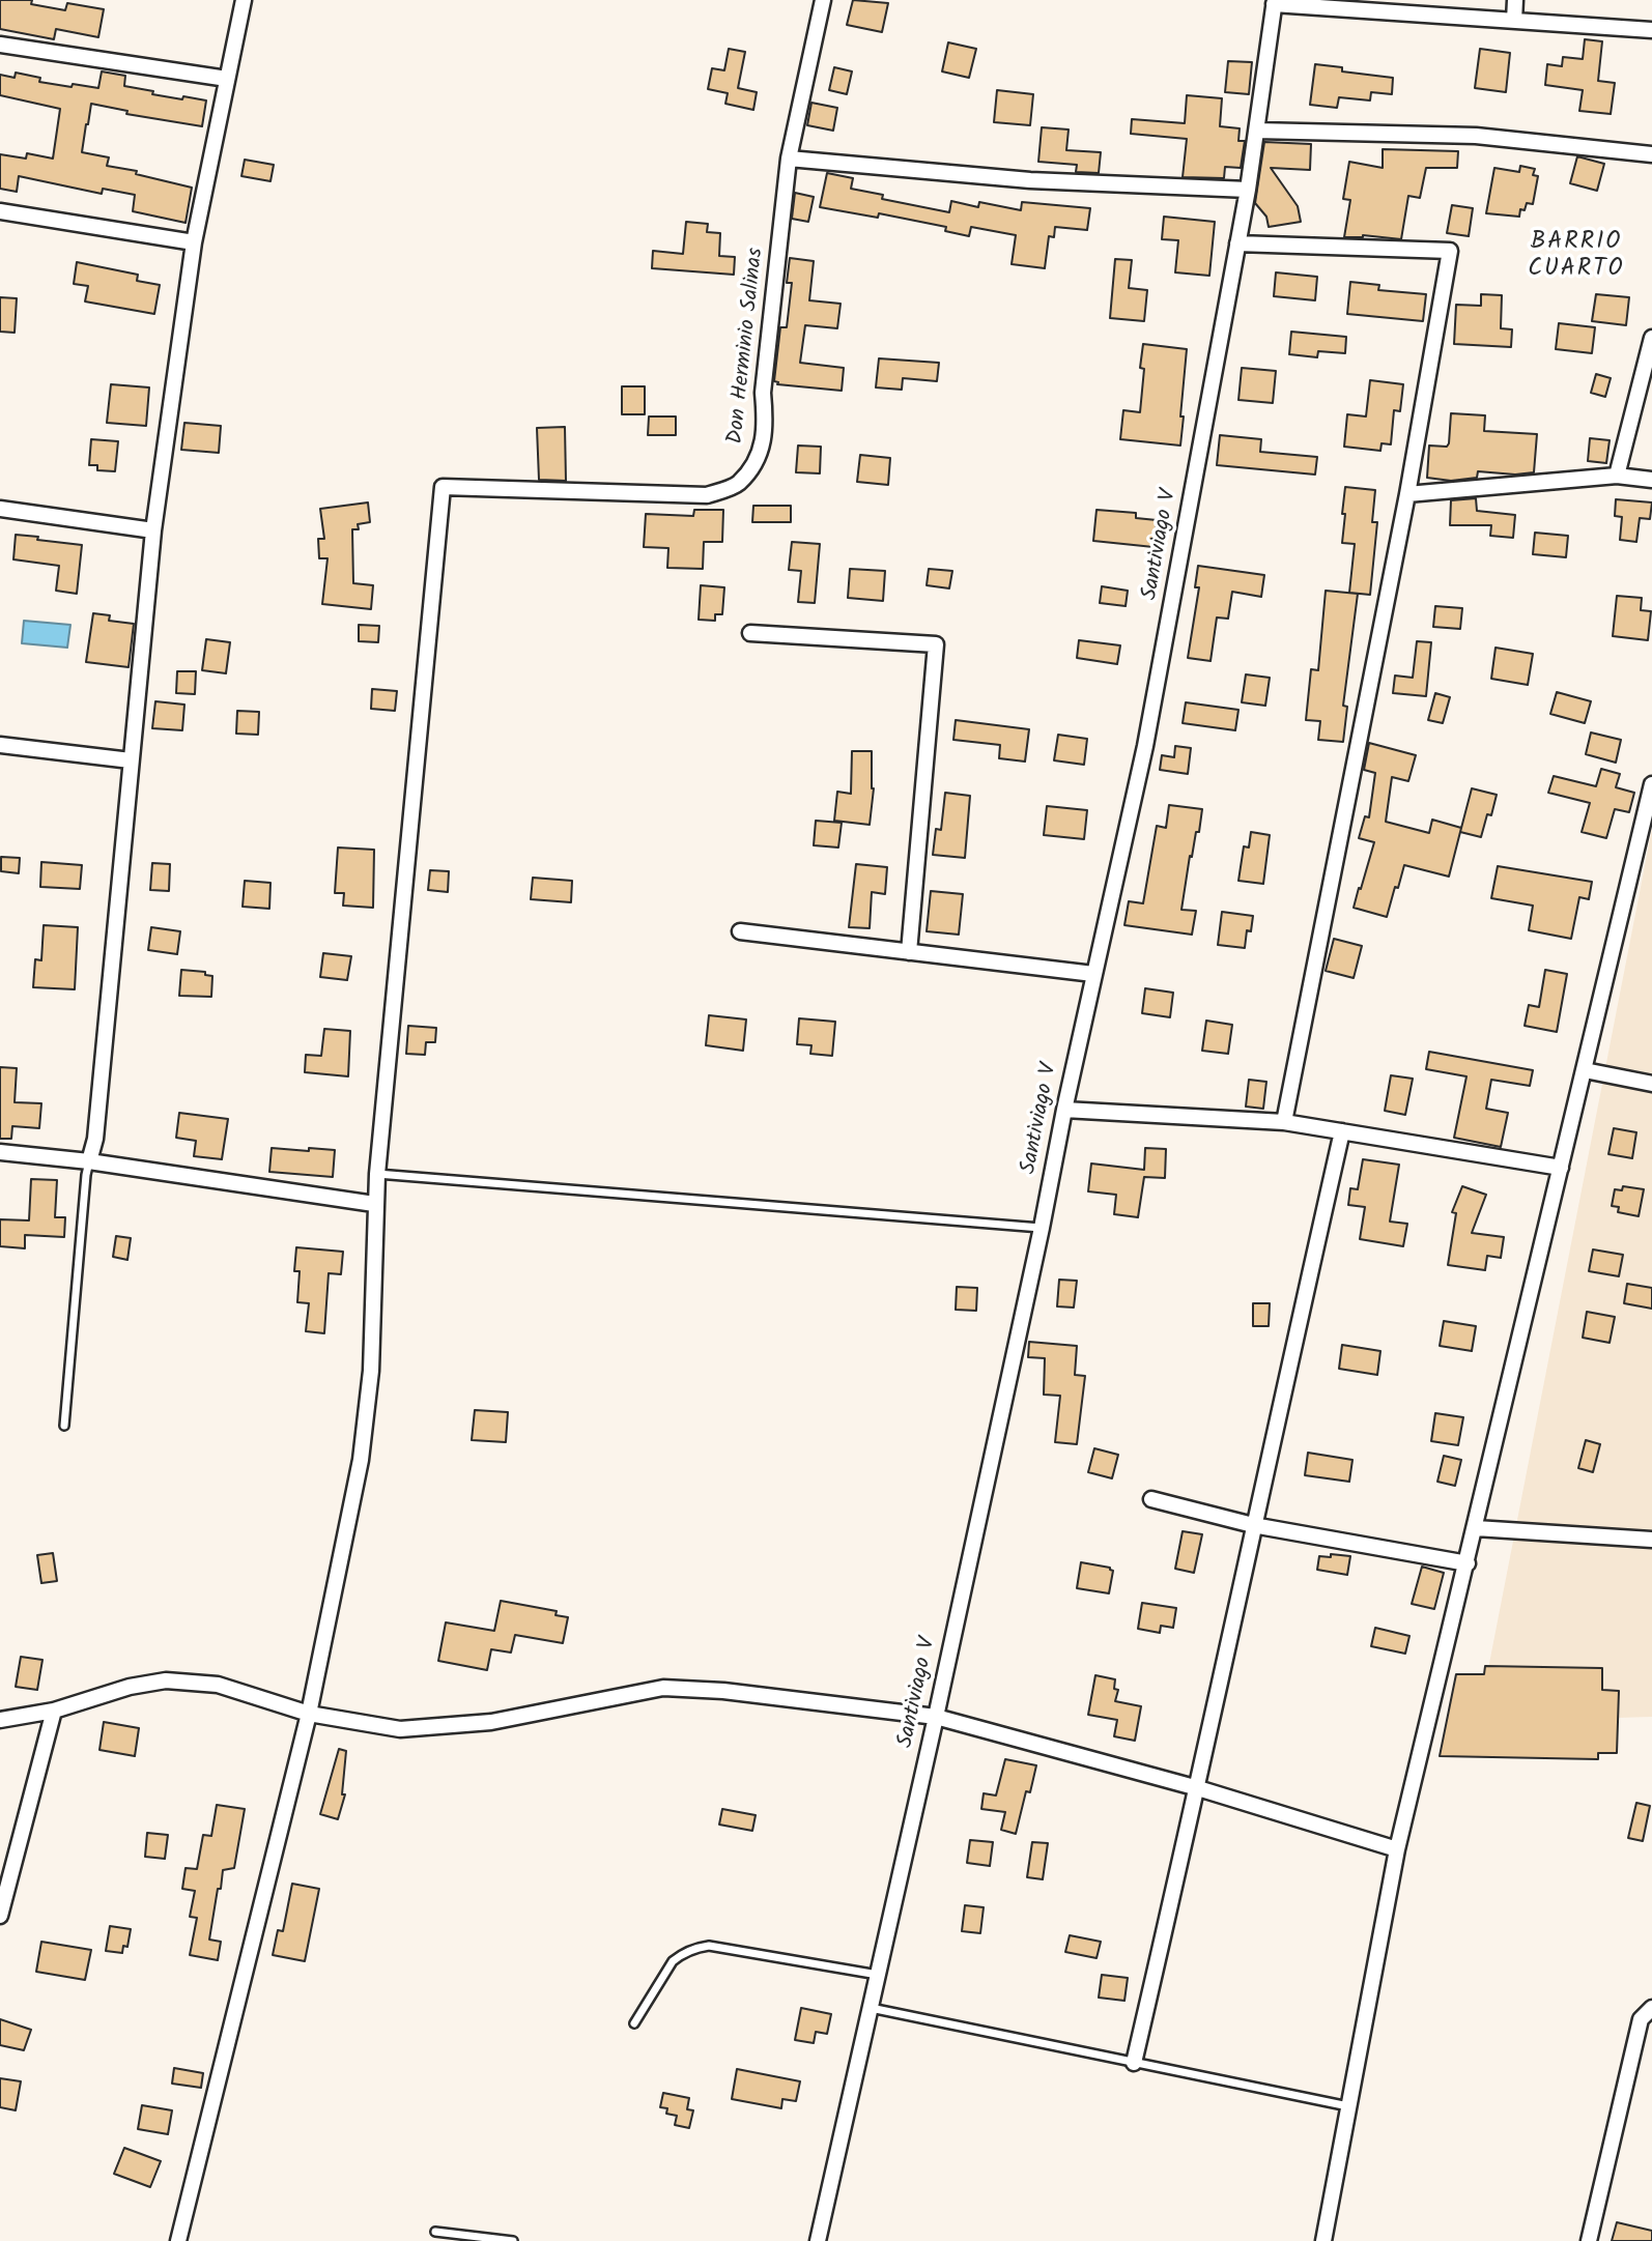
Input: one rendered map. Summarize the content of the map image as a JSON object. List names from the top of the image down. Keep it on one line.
{"streets":{"street":["Don Herminio Salinas","Santiviago V"]},"districts":["BARRIO CUARTO"]}
